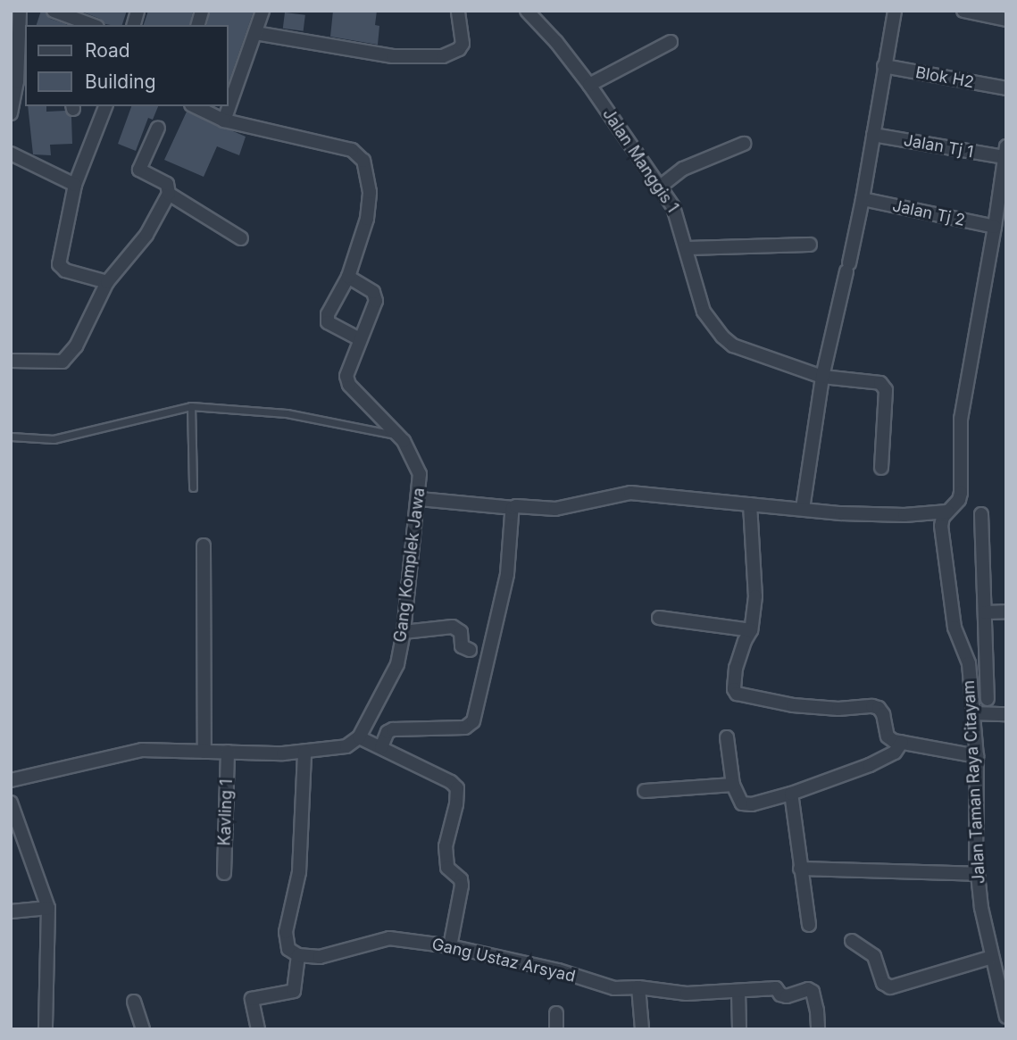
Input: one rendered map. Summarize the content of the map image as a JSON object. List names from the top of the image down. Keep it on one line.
{"streets":{"street":["Blok H2","Jalan Tj 1","Jalan Manggis 1","Jalan Tj 2","Gang Komplek Jawa","Jalan Taman Raya Citayam","Kavling 1","Gang Ustaz Arsyad"]},"crossings":[["Jalan Tj 1","Jalan Taman Raya Citayam"],["Jalan Tj 2","Jalan Taman Raya Citayam"]],"legend":["Road","Building"]}
